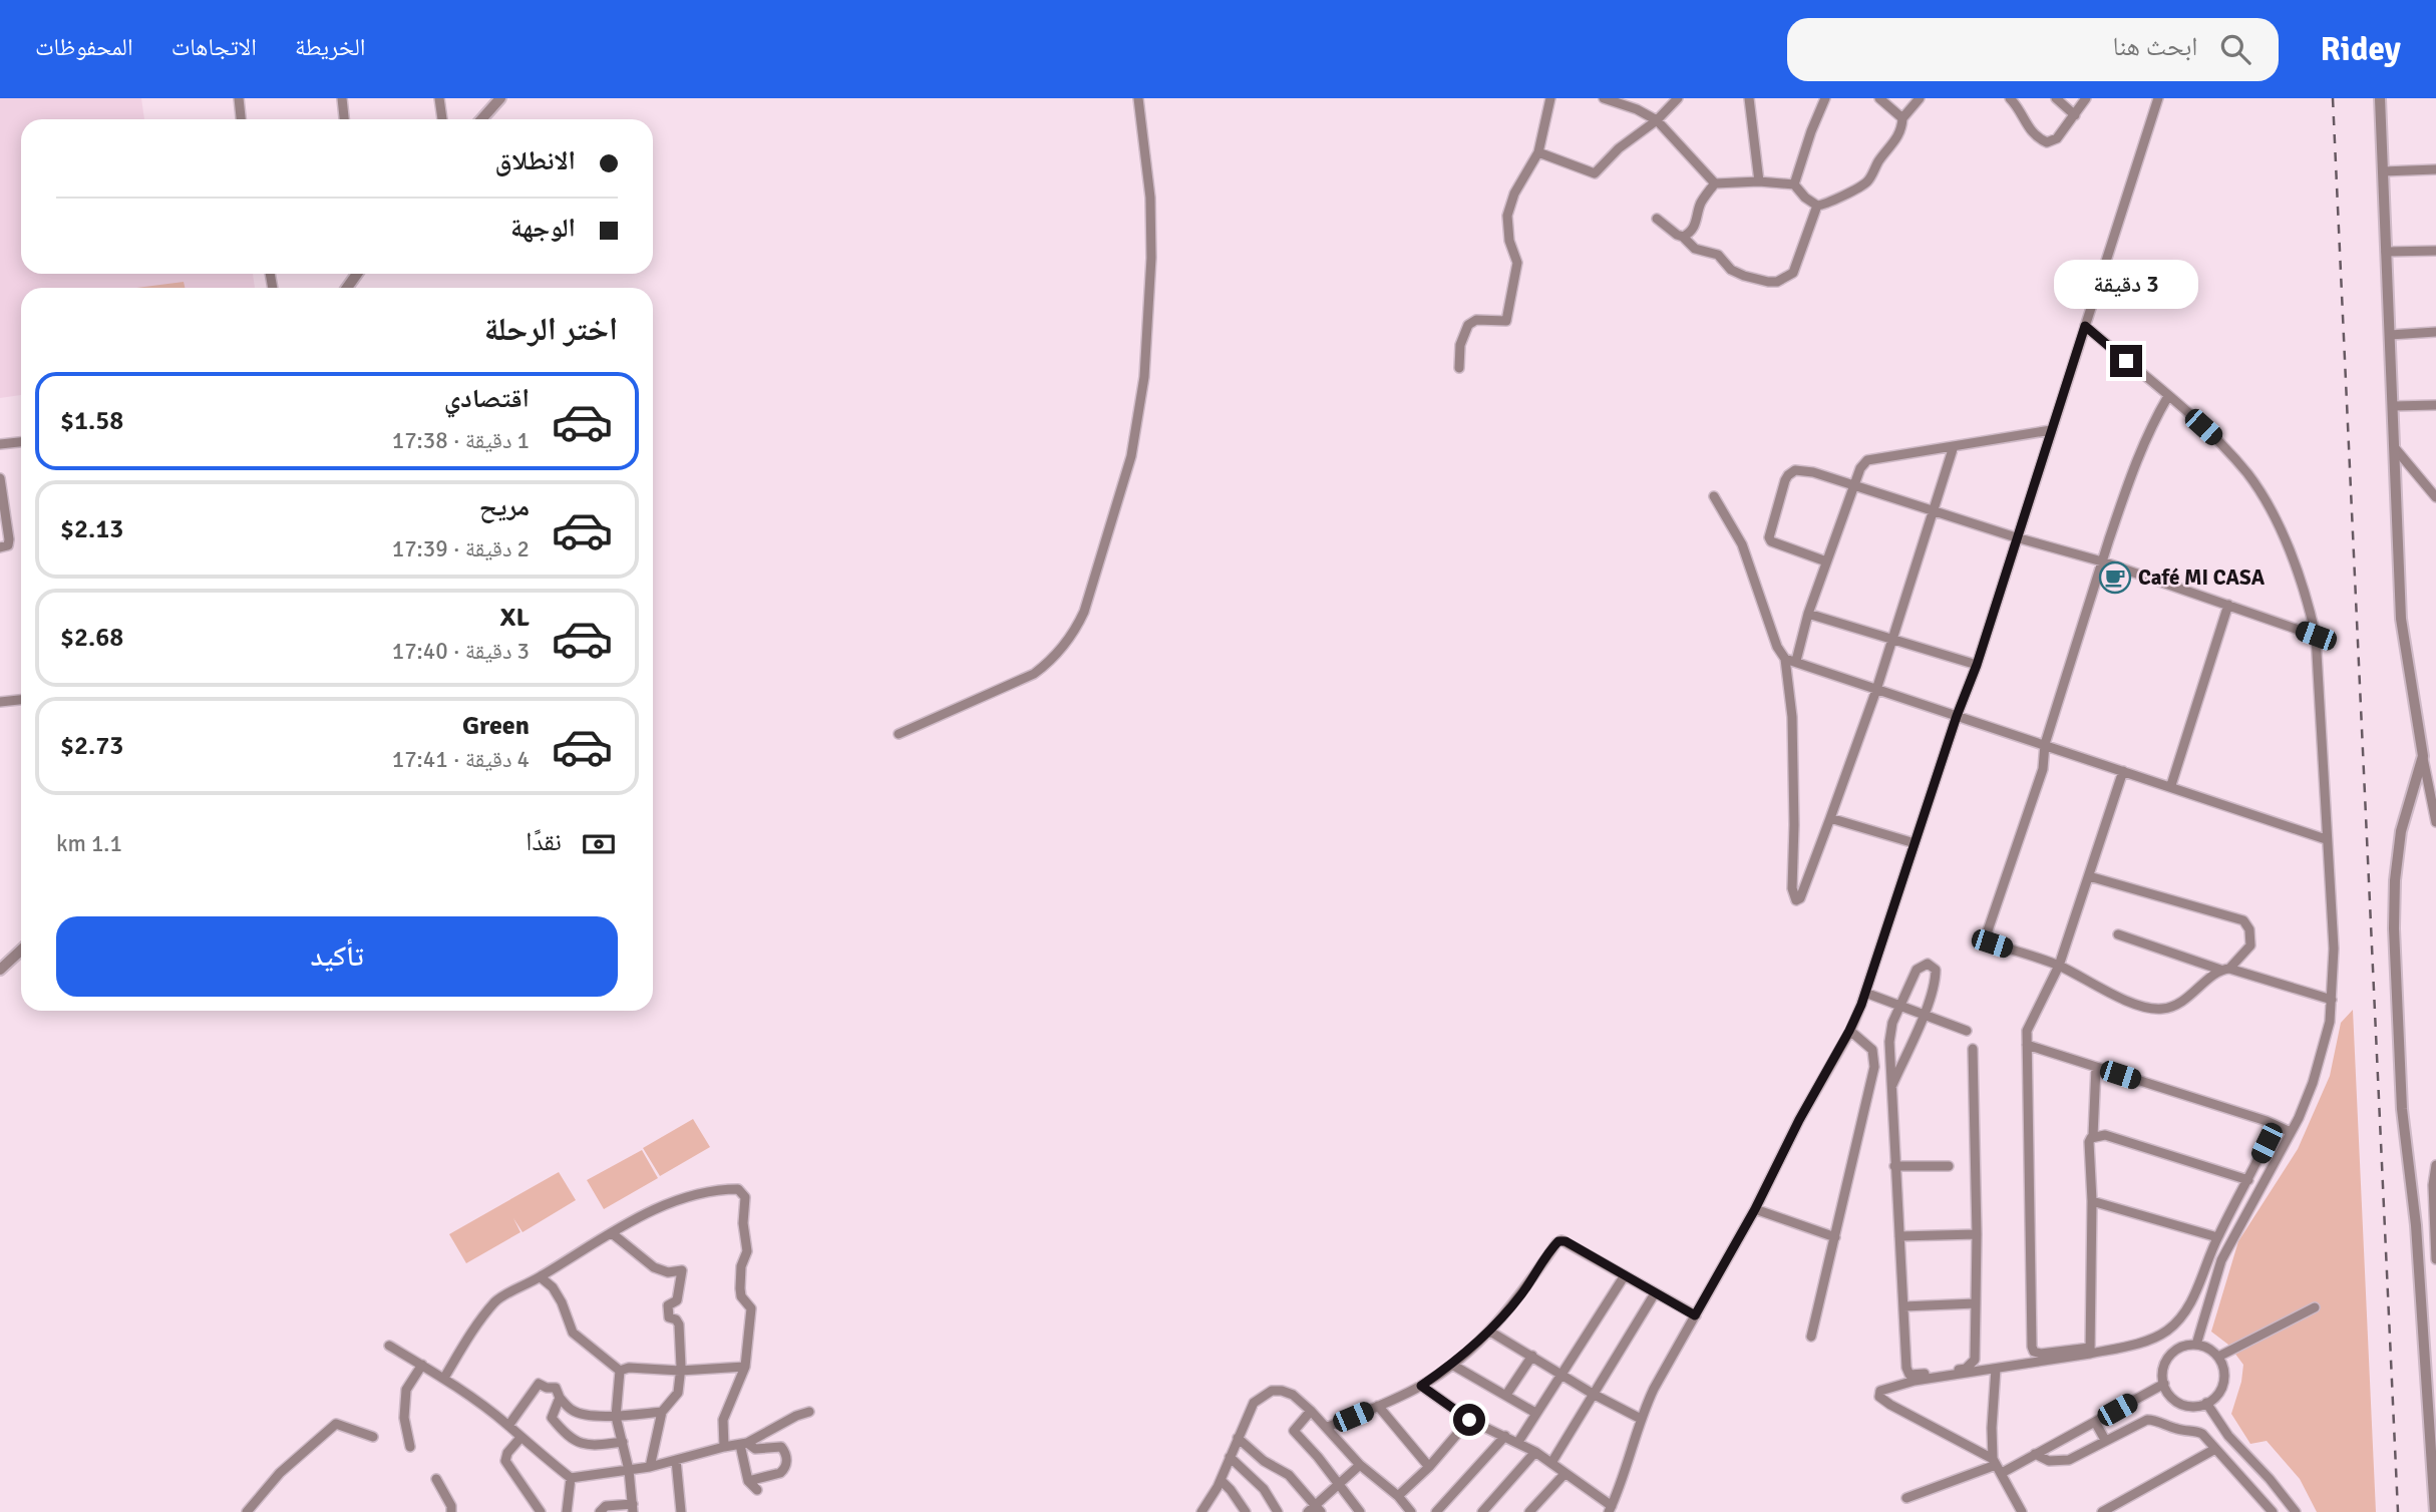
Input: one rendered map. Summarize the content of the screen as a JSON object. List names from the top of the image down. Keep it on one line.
{"places":{"cafe":["Café MI CASA"]},"page":{"header":"Ridey","search":"ابحث هنا","nav":["الخريطة","الاتجاهات","المحفوظات"],"banner":["الانطلاق","الوجهة"],"bubble":"3 دقيقة","heading":"اختر الرحلة","list":[{"name":"اقتصادي","note":"1 دقيقة · 17:38","value":"$1.58"},{"name":"مريح","note":"2 دقيقة · 17:39","value":"$2.13"},{"name":"XL","note":"3 دقيقة · 17:40","value":"$2.68"},{"name":"Green","note":"4 دقيقة · 17:41","value":"$2.73"}],"pay":["نقدًا","1.1 km"],"buttons":"تأكيد"}}
